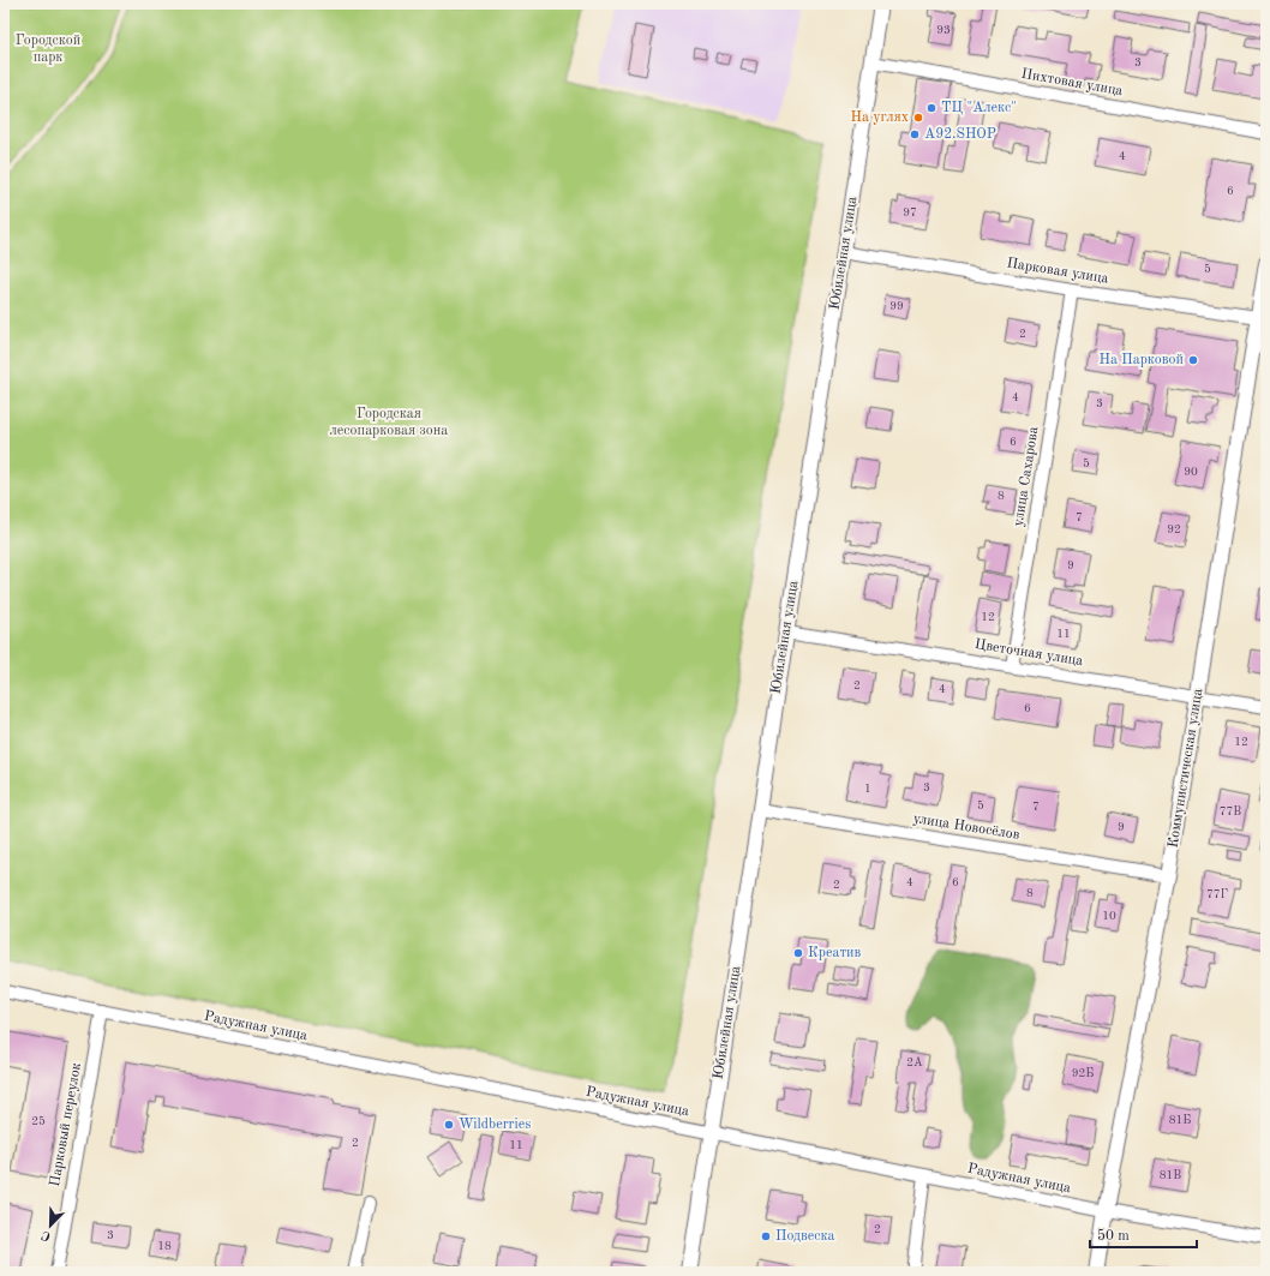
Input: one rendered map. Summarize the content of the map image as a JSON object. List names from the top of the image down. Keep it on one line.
{"streets":{"street":["Пихтовая улица","Юбилейная улица","Парковая улица","улица Сахарова","Цветочная улица","Коммунистическая улица","улица Новосёлов","Радужная улица","Парковый переулок"]},"crossings":[["Пихтовая улица","Юбилейная улица"],["Юбилейная улица","Парковая улица"],["Юбилейная улица","Цветочная улица"],["Юбилейная улица","улица Новосёлов"],["Юбилейная улица","Радужная улица"],["Парковая улица","улица Сахарова"],["Парковая улица","Коммунистическая улица"],["улица Сахарова","Цветочная улица"],["Цветочная улица","Коммунистическая улица"],["Коммунистическая улица","улица Новосёлов"],["Коммунистическая улица","Радужная улица"],["Радужная улица","Парковый переулок"]],"parks":["Городской парк","Городская лесопарковая зона"],"places":["ТЦ \"Алекс\"","На углях","A92.SHOP","На Парковой","Креатив","Wildberries","Подвеска"],"house_numbers":["93","3","4","6","97","5","99","2","4","3","6","5","90","8","7","92","9","12","11","2","4","6","12","3","1","5","7","77В","9","4","6","2","8","77Г","10","2А","92Б","81Б","25","2","11","81В","2","3","18"],"scale_bar":"50 m","north":"bottom left"}
